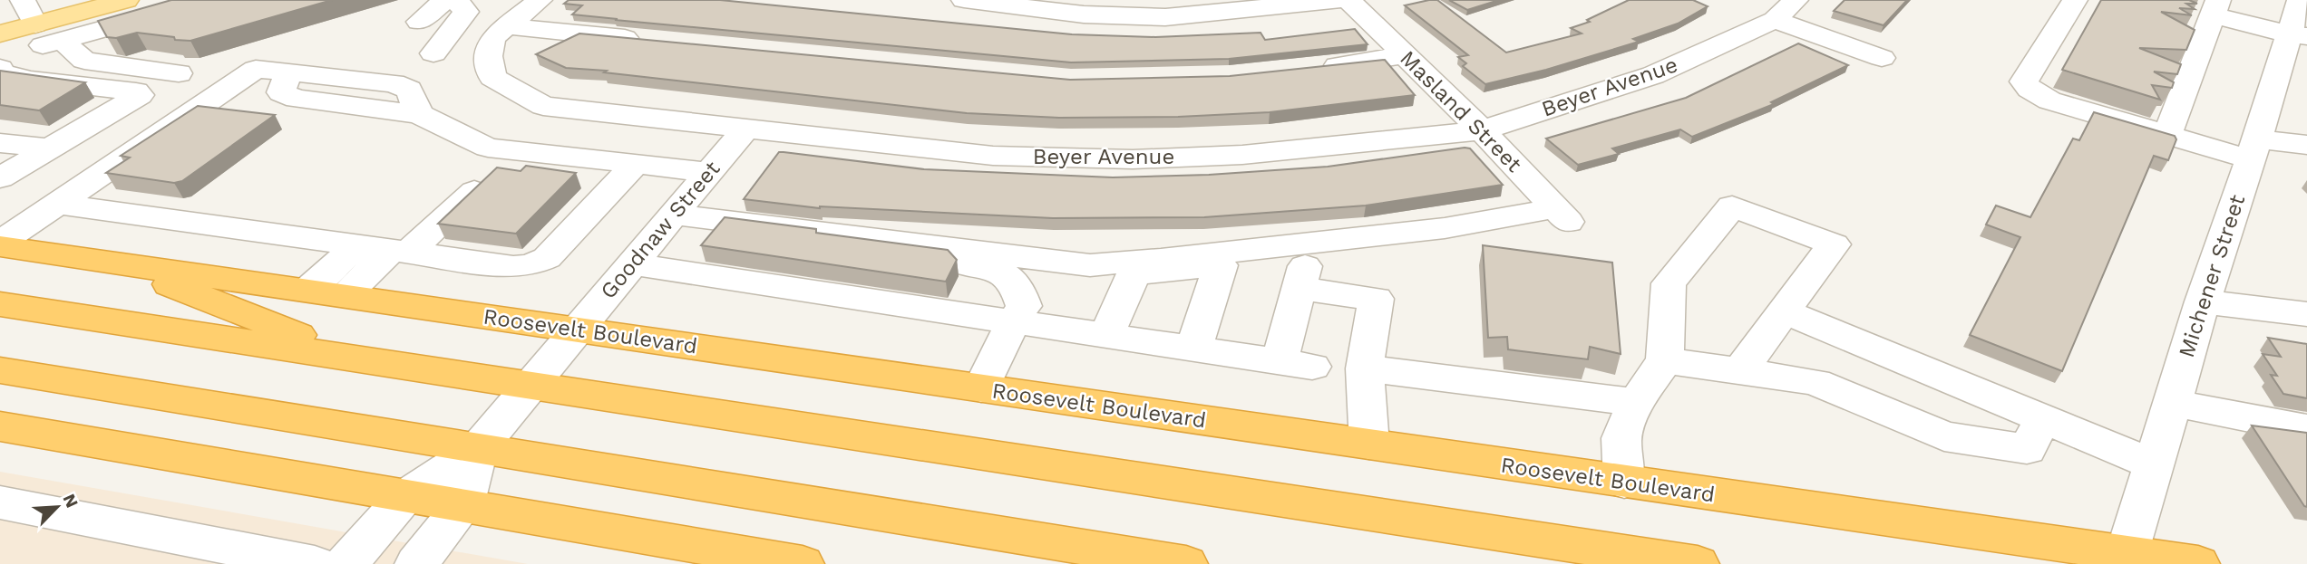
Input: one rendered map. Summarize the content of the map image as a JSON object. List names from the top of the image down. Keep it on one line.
{"streets":{"highway":["Roosevelt Boulevard"],"street":["Beyer Avenue","Masland Street","Goodnaw Street","Michener Street"]},"crossings":[["Beyer Avenue","Masland Street"],["Beyer Avenue","Goodnaw Street"],["Goodnaw Street","Roosevelt Boulevard"],["Michener Street","Roosevelt Boulevard"]],"north":"top right"}
